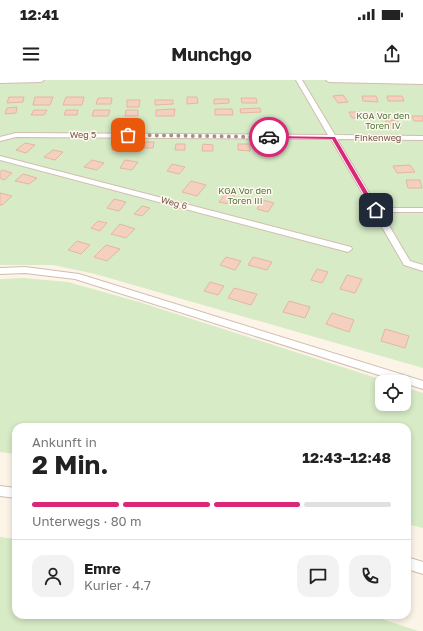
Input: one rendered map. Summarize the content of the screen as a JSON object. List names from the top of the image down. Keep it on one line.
{"streets":{"lane":["Weg 5","Finkenweg","Weg 6"]},"crossings":[["Weg 5","Finkenweg"]],"parks":["KGA Vor den Toren IV","KGA Vor den Toren III"],"page":{"status":"12:41","header":"Munchgo","heading":["2 Min.","Ankunft in","12:43–12:48"],"panel":["Emre","Kurier · 4.7"],"bar":"Unterwegs · 80 m"}}
